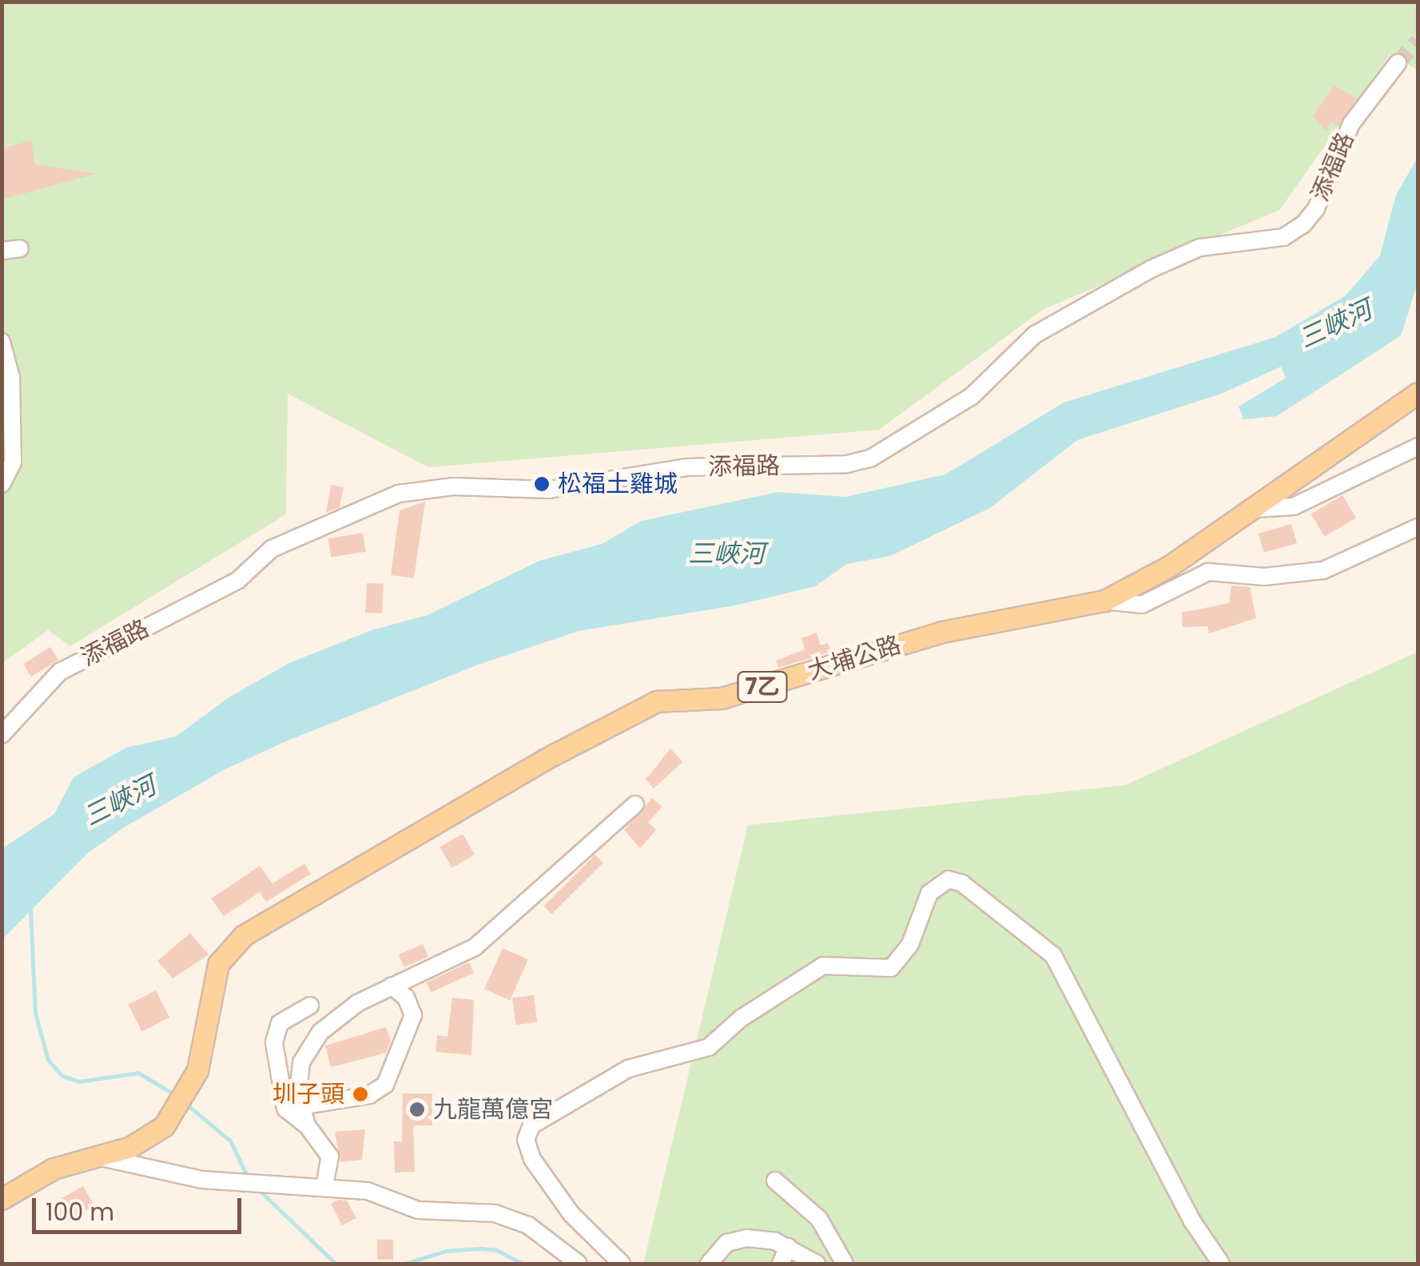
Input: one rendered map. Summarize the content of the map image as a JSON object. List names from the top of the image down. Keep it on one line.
{"streets":{"main road":["大埔公路","7乙"],"street":["添福路"]},"crossings":[["大埔公路","7乙"]],"water":["三峽河"],"places":["松福土雞城","圳子頭","九龍萬億宮"],"scale_bar":"100 m"}
